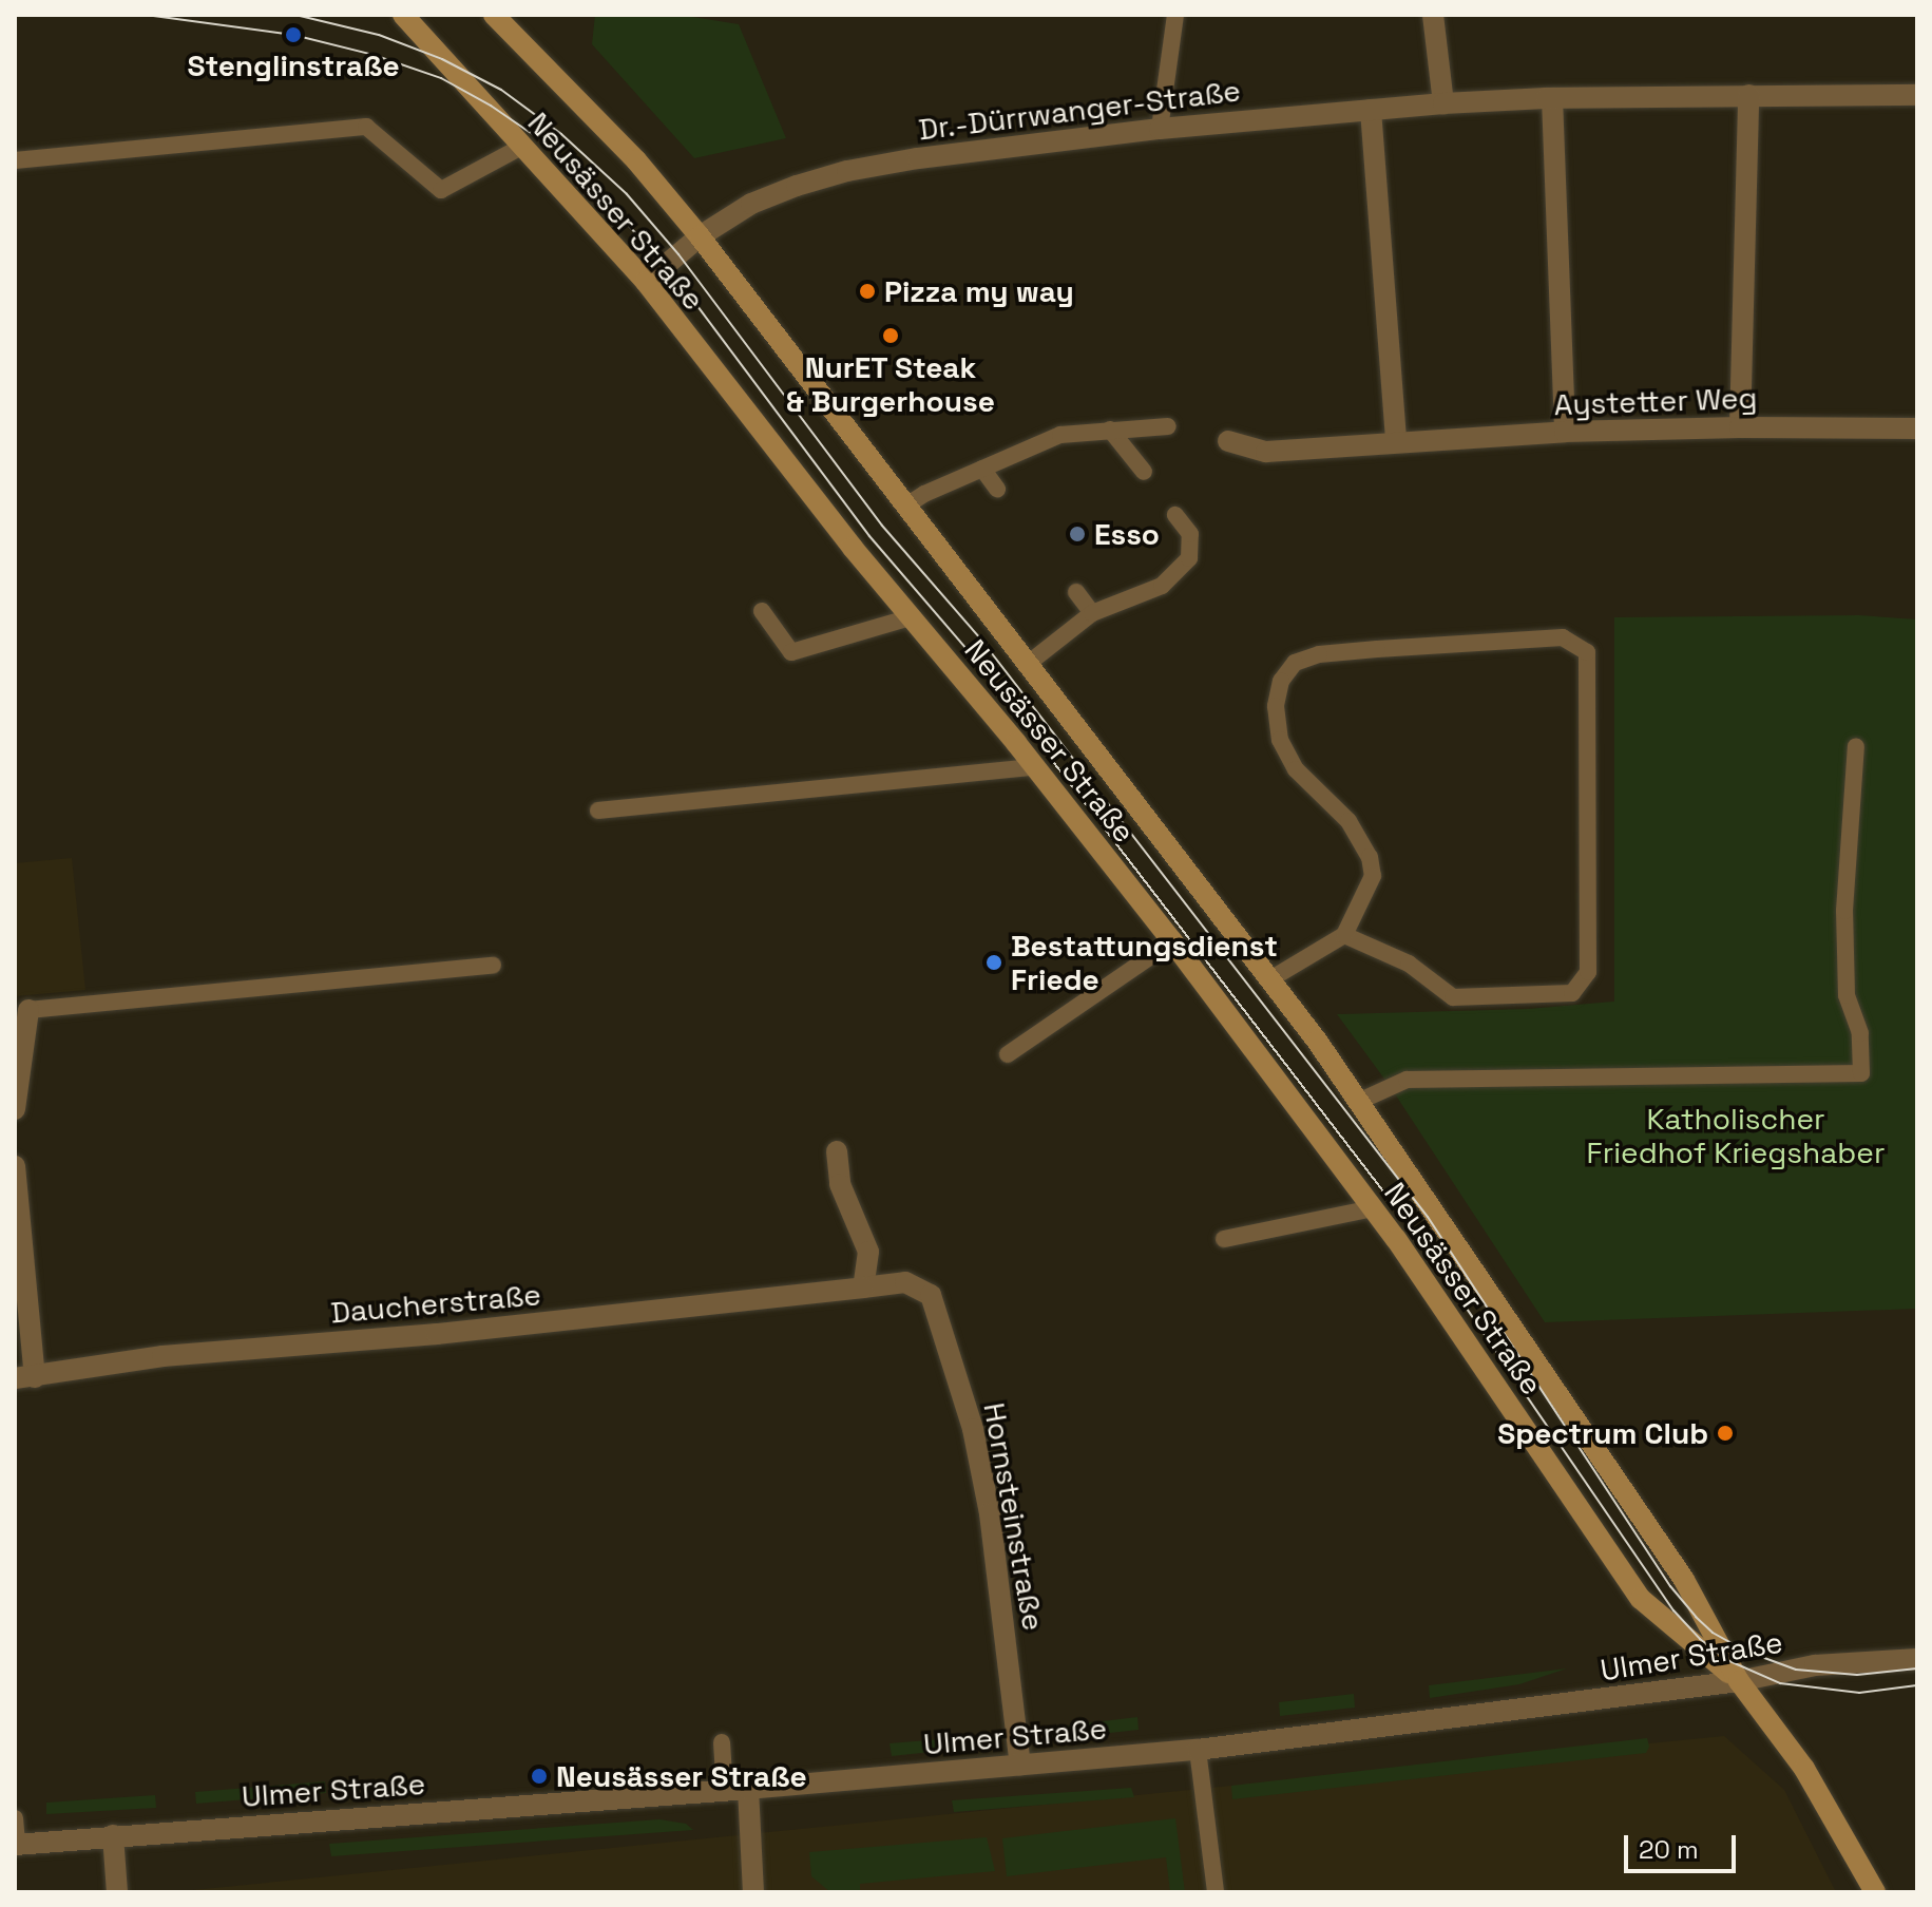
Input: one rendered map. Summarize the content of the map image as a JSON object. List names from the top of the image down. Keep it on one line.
{"streets":{"main road":["Neusässer Straße"],"street":["Dr.-Dürrwanger-Straße","Aystetter Weg","Daucherstraße","Hornsteinstraße","Ulmer Straße"]},"crossings":[["Dr.-Dürrwanger-Straße","Neusässer Straße"],["Neusässer Straße","Ulmer Straße"],["Daucherstraße","Hornsteinstraße"],["Hornsteinstraße","Ulmer Straße"]],"parks":["Katholischer Friedhof Kriegshaber"],"places":["Stenglinstraße","Pizza my way","NurET Steak & Burgerhouse","Esso","Bestattungsdienst Friede","Spectrum Club","Neusässer Straße"],"scale_bar":"20 m"}
